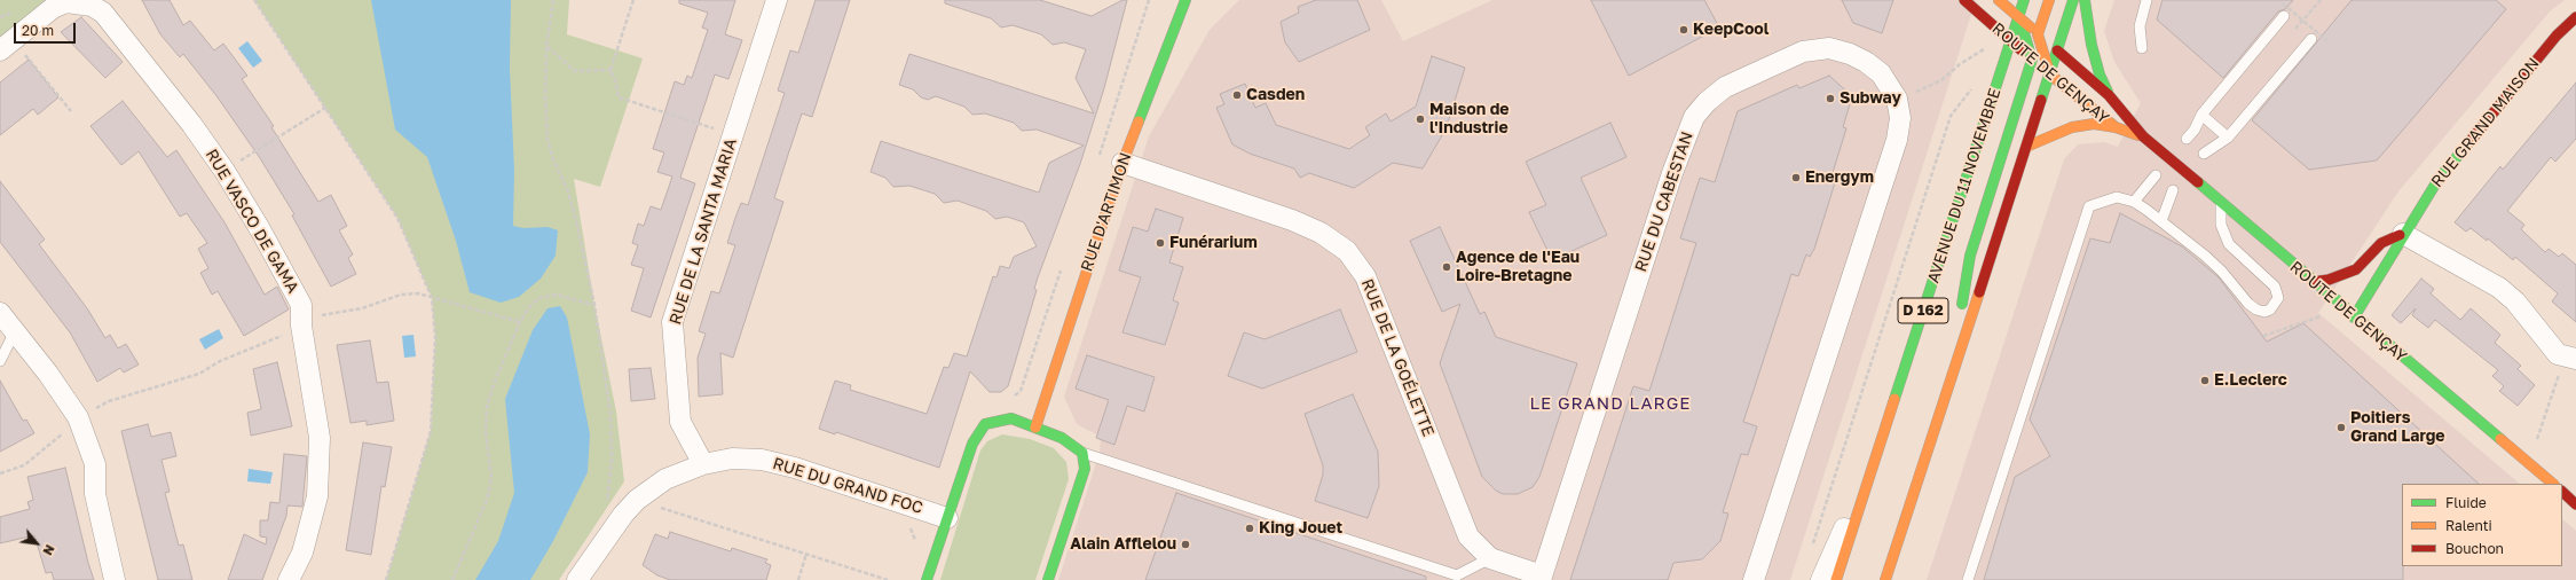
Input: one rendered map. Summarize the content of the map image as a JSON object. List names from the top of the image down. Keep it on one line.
{"streets":{"main road":["ROUTE DE GENÇAY","RUE GRAND MAISON","AVENUE DU 11 NOVEMBRE","RUE D'ARTIMON","D 162"],"street":["RUE DU CABESTAN","RUE VASCO DE GAMA","RUE DE LA SANTA MARIA","RUE DE LA GOÉLETTE","RUE DU GRAND FOC"]},"crossings":[["ROUTE DE GENÇAY","RUE GRAND MAISON"],["ROUTE DE GENÇAY","AVENUE DU 11 NOVEMBRE"],["ROUTE DE GENÇAY","D 162"],["RUE DU CABESTAN","RUE DE LA GOÉLETTE"],["RUE D'ARTIMON","RUE DE LA GOÉLETTE"],["RUE DE LA SANTA MARIA","RUE DU GRAND FOC"]],"districts":["LE GRAND LARGE"],"places":["KeepCool","Casden","Subway","Maison de l'Industrie","Energym","Funérarium","Agence de l'Eau Loire-Bretagne","E.Leclerc","Poitiers Grand Large","King Jouet","Alain Afflelou"],"legend":["Fluide","Ralenti","Bouchon"],"scale_bar":"20 m","north":"bottom right"}
